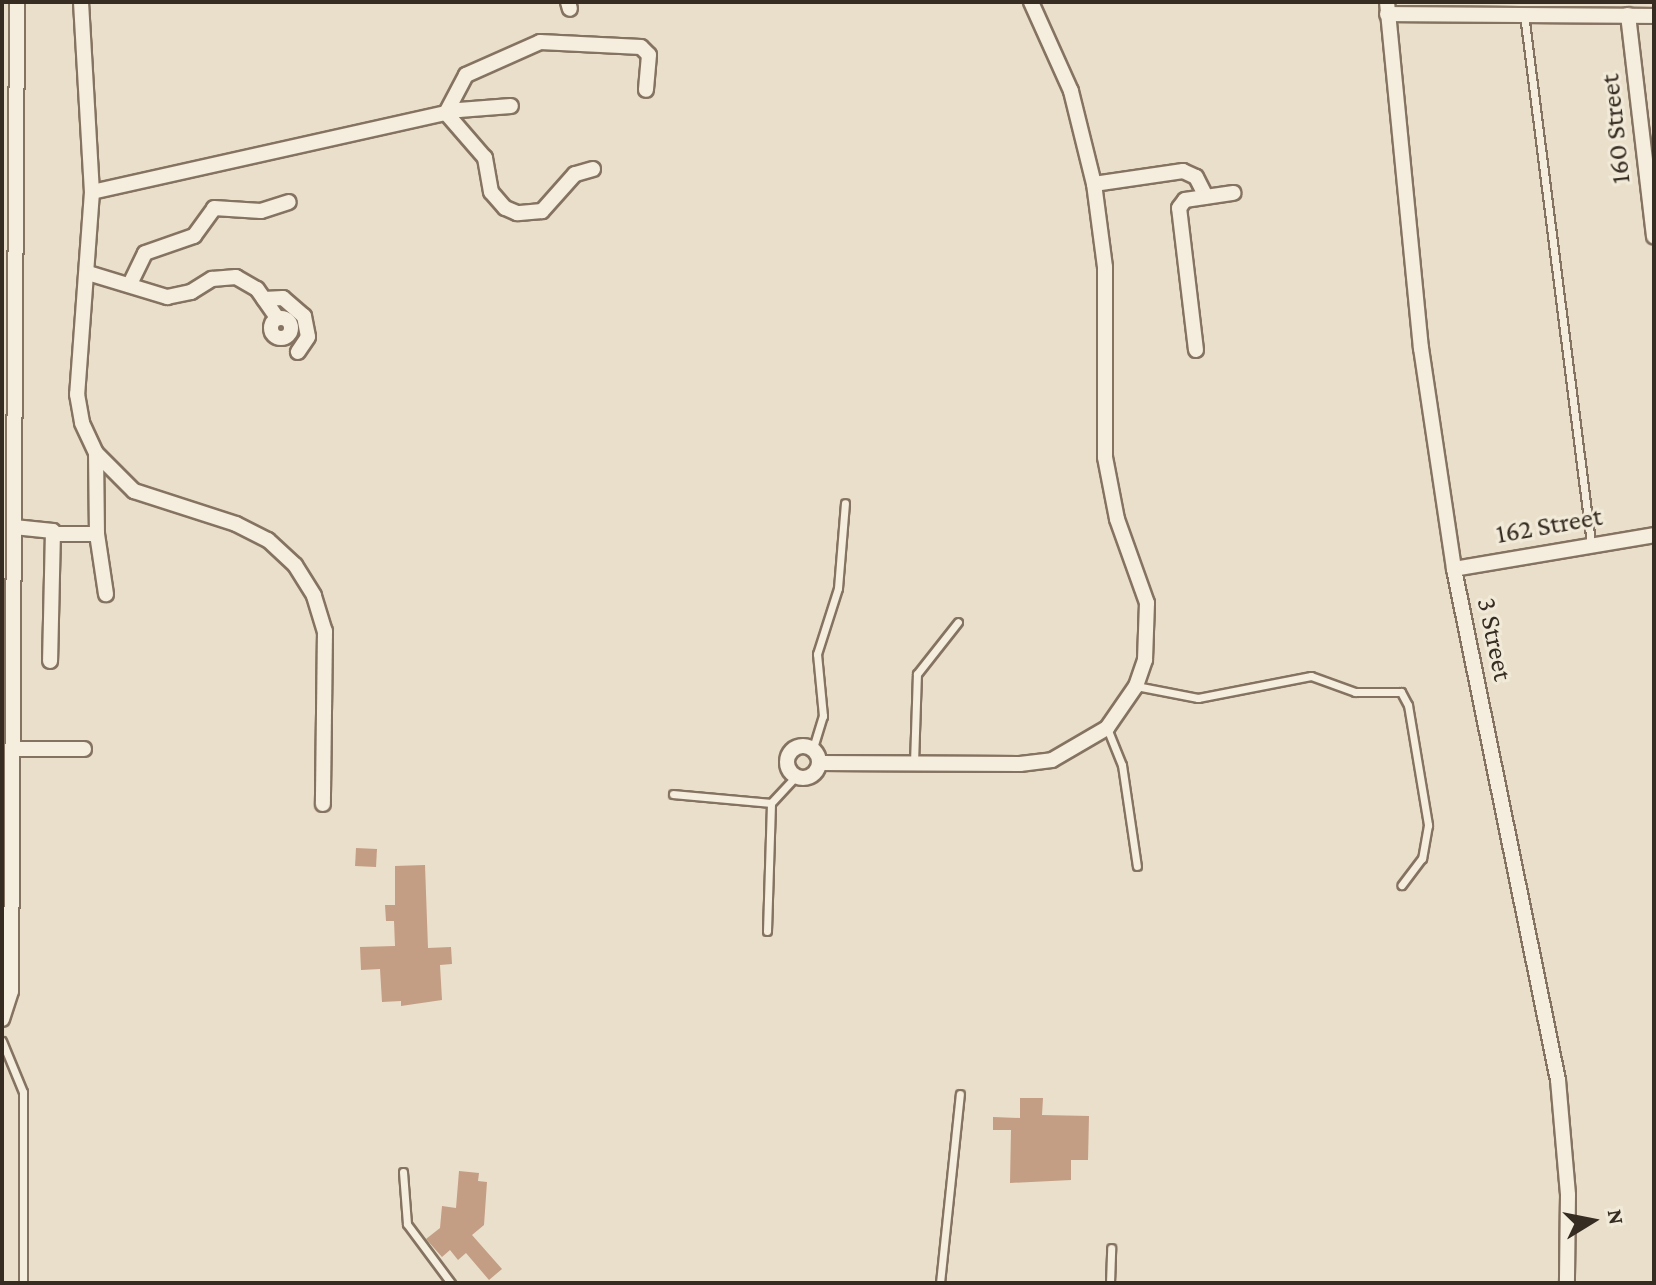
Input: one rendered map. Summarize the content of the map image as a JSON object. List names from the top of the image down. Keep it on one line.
{"streets":{"street":["160 Street","162 Street","3 Street"]},"crossings":[["162 Street","3 Street"]],"north":"right"}
